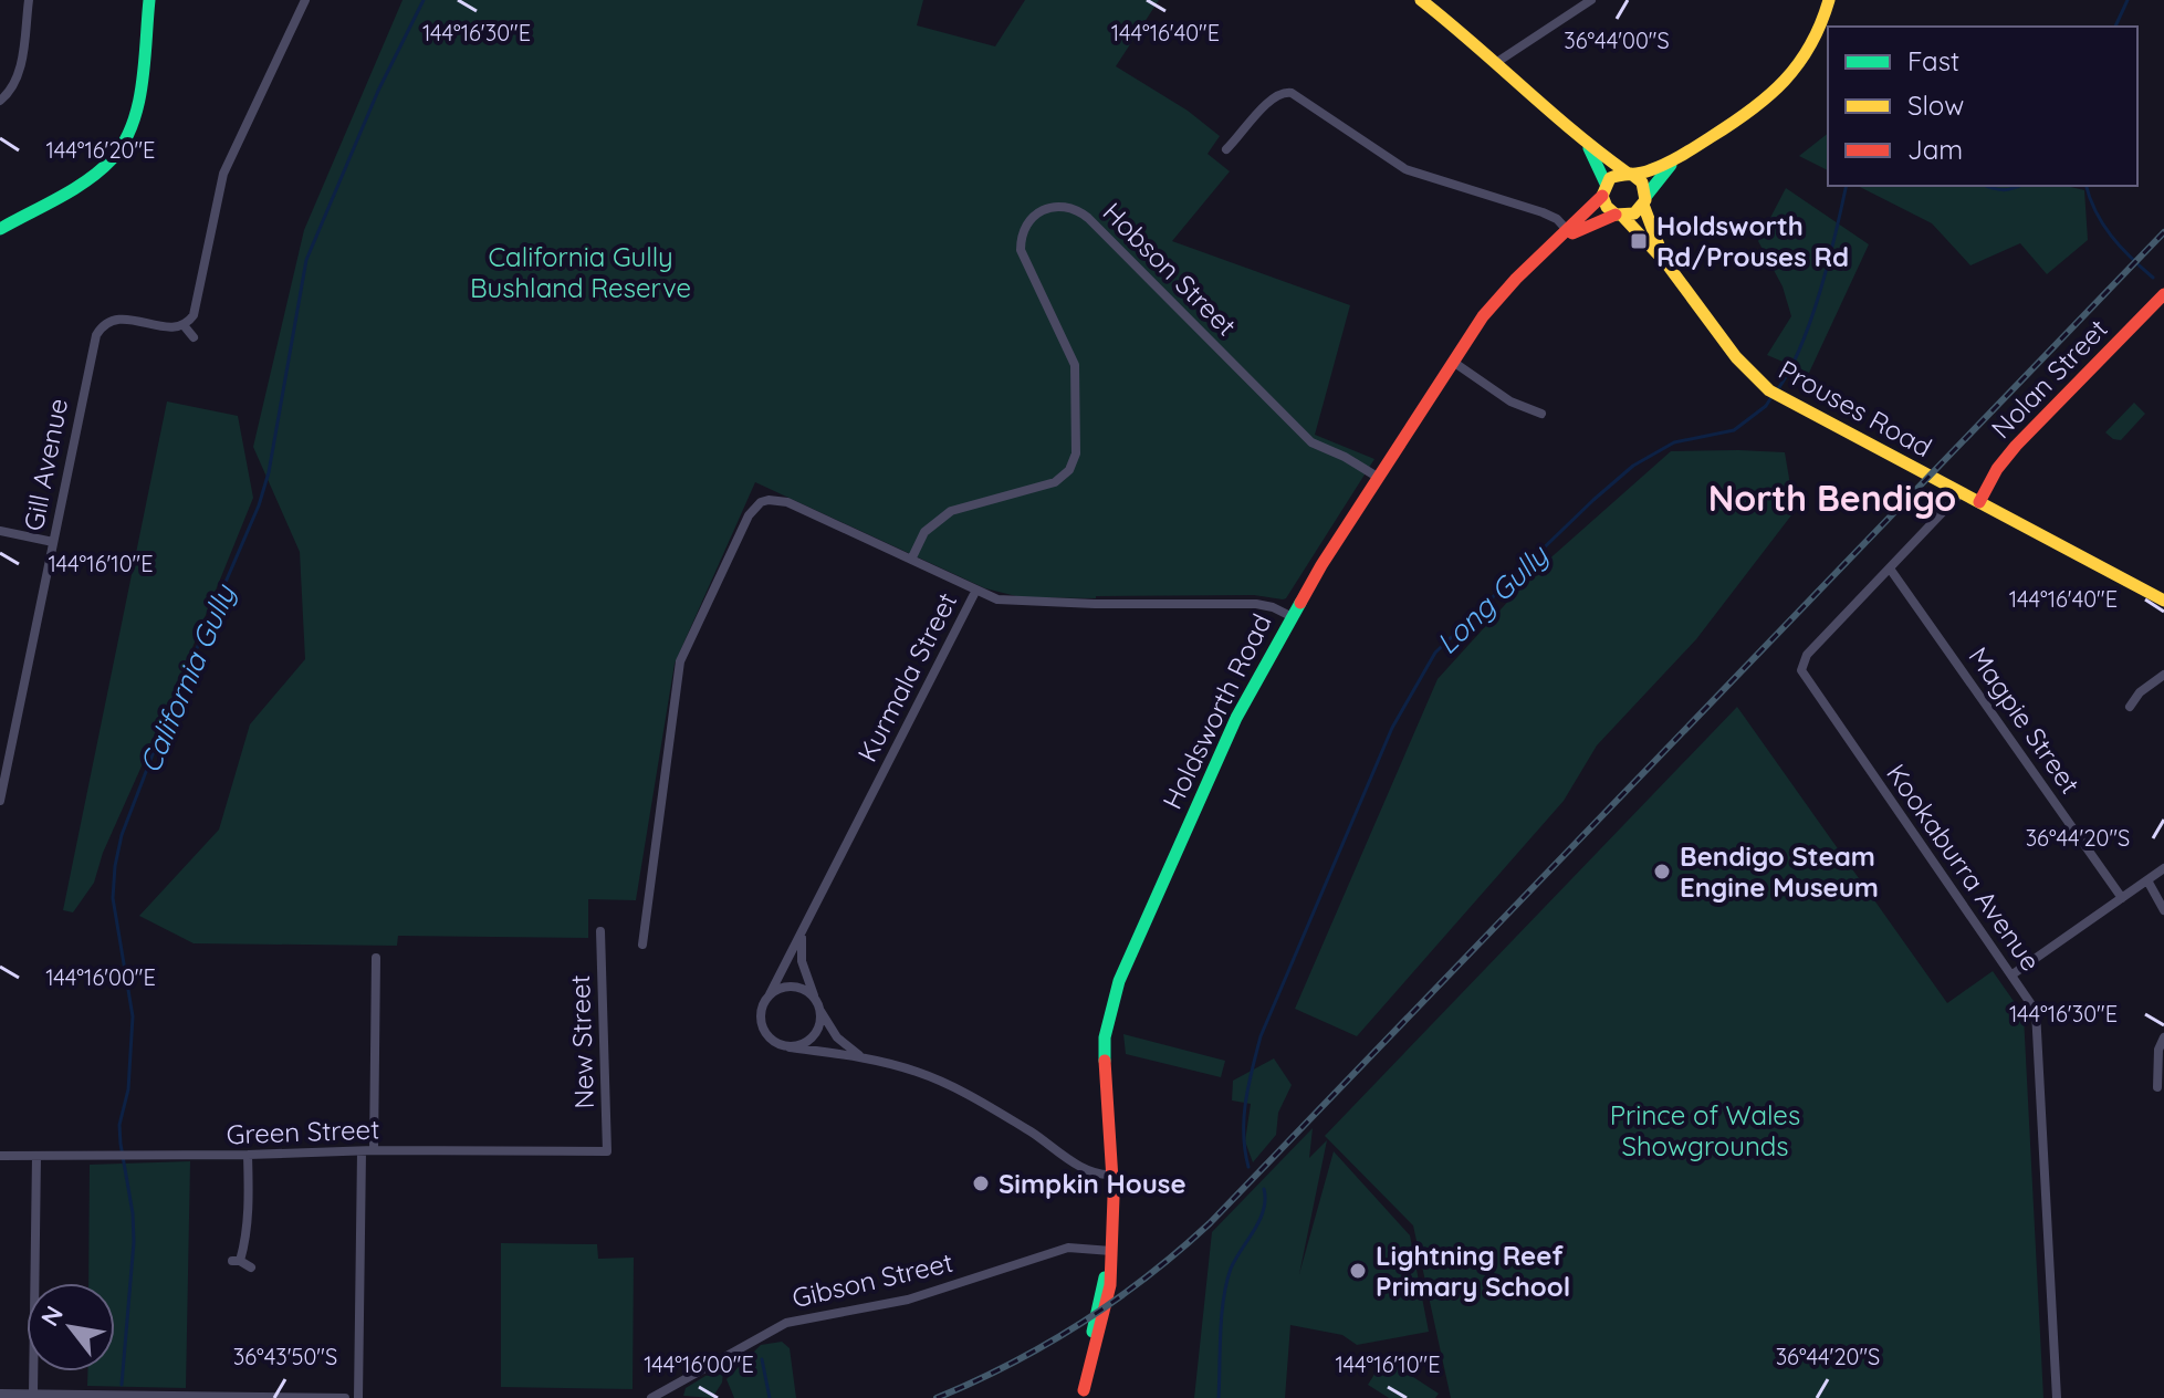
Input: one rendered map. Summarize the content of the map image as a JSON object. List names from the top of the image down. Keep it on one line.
{"streets":{"main road":["Nolan Street","Prouses Road","Holdsworth Road"],"street":["Hobson Street","Gill Avenue","Kurmala Street","Magpie Street","Kookaburra Avenue","New Street","Green Street","Gibson Street"]},"crossings":[["Hobson Street","Holdsworth Road"],["Nolan Street","Prouses Road"],["Prouses Road","Holdsworth Road"],["Prouses Road","Kookaburra Avenue"],["Kurmala Street","Holdsworth Road"],["Holdsworth Road","Gibson Street"],["Magpie Street","Kookaburra Avenue"],["New Street","Green Street"]],"districts":["North Bendigo"],"water":["Long Gully","California Gully"],"parks":["California Gully Bushland Reserve","Prince of Wales Showgrounds"],"places":{"transit":["Holdsworth Rd/Prouses Rd"],"other":["Bendigo Steam Engine Museum","Simpkin House","Lightning Reef Primary School"]},"legend":["Fast","Slow","Jam"],"north":"top left","coordinates":["144°16'30\"E","144°16'40\"E","36°44'00\"S","144°16'20\"E","144°16'10\"E","36°44'20\"S","144°16'00\"E","36°43'50\"S"]}
